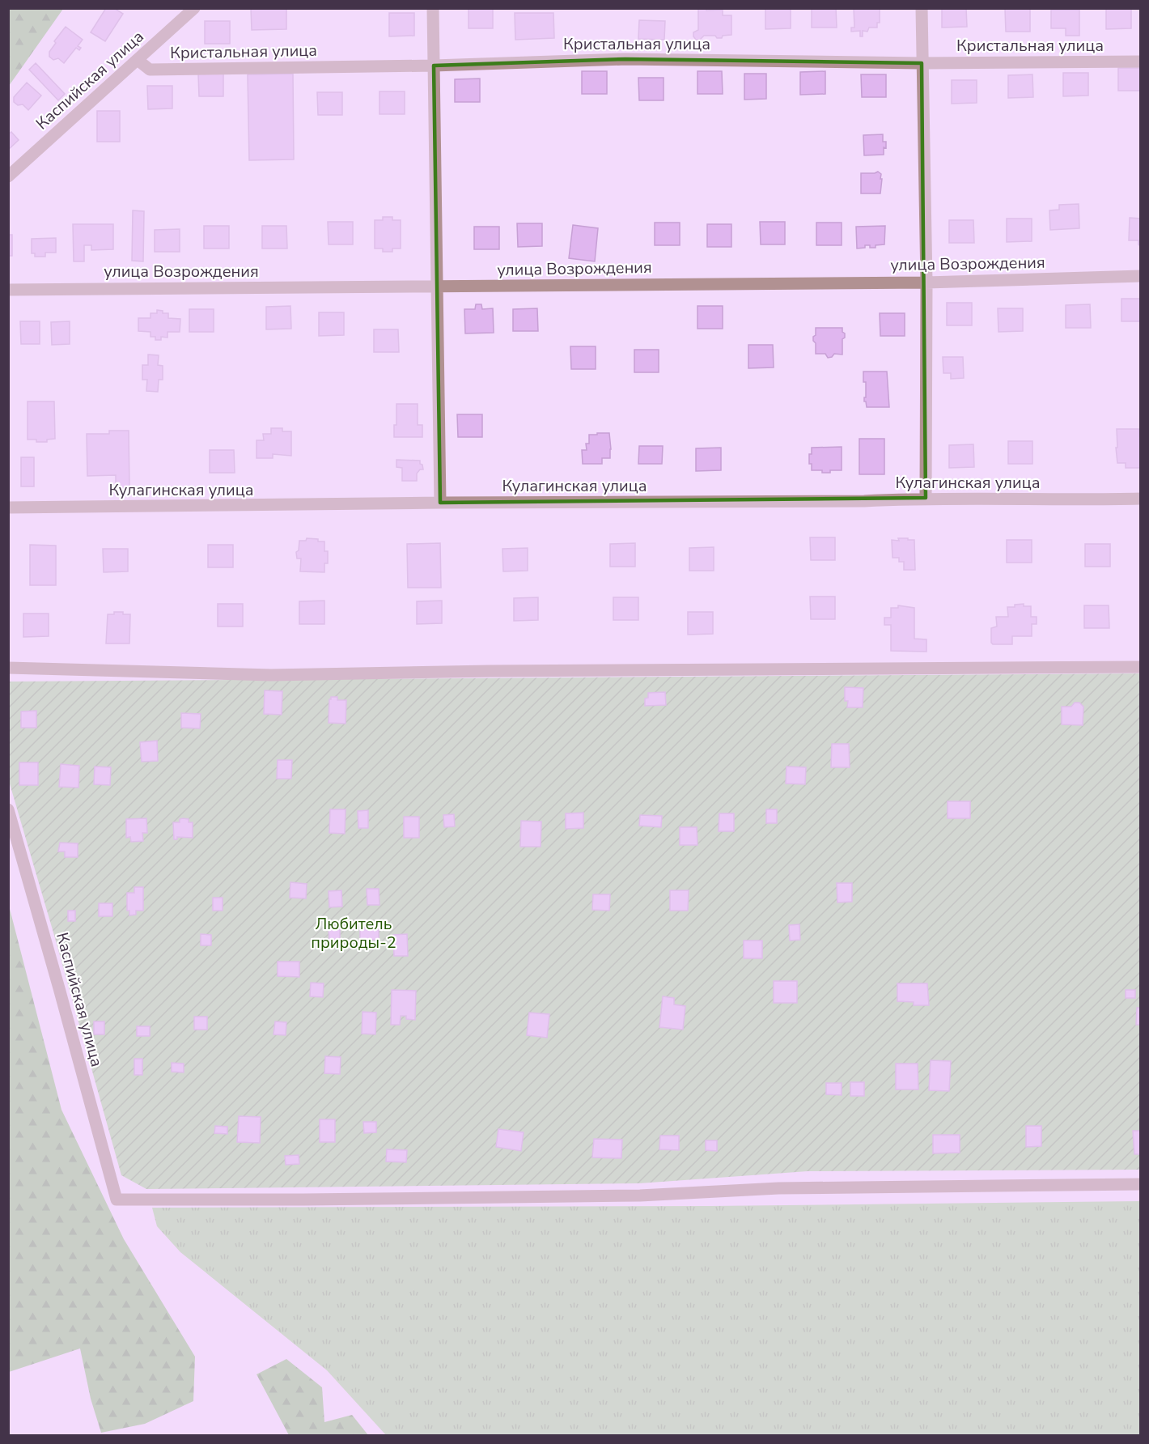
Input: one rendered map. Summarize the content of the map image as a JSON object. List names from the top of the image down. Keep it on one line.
{"streets":{"street":["Кристальная улица","Каспийская улица","улица Возрождения","Кулагинская улица"]},"crossings":[["Кристальная улица","Каспийская улица"]],"parks":["Любитель природы-2"]}
